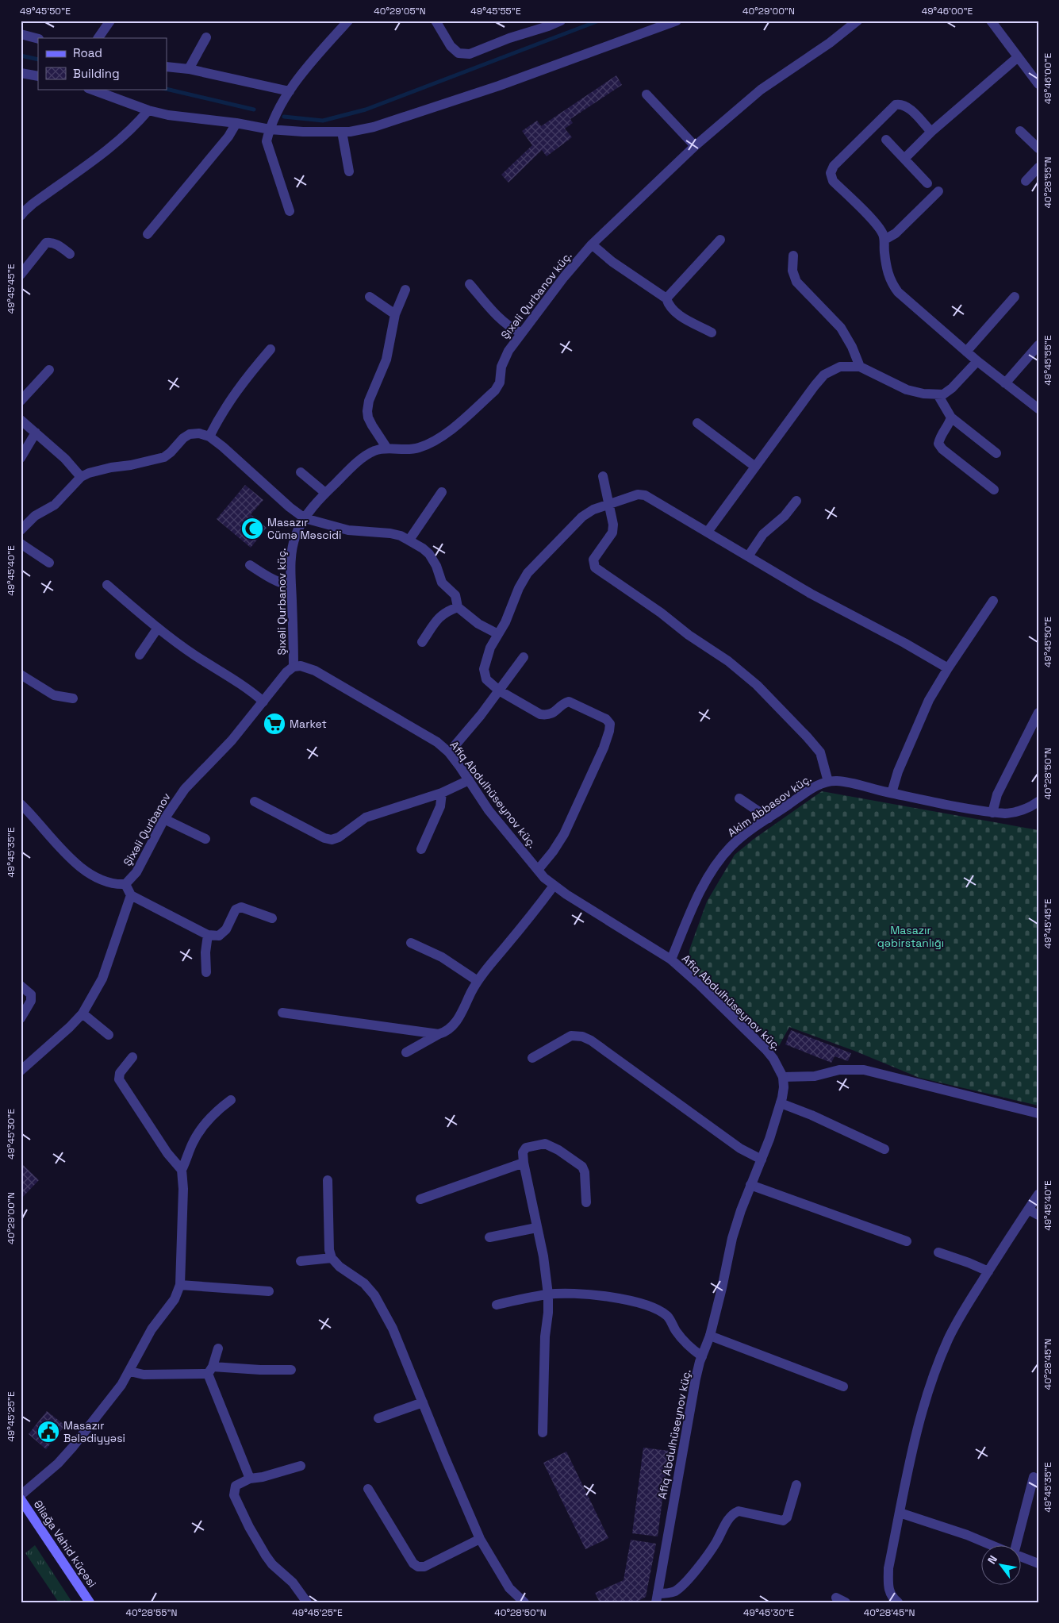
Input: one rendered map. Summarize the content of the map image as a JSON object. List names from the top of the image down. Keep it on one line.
{"streets":{"main road":["Əliağa Vahid küçəsi"],"street":["Şıxəli Qurbanov küç.","Afiq Abdulhüseynov küç.","Akim Abbasov küç.","Şixəli Qurbanov"]},"crossings":[["Şıxəli Qurbanov küç.","Afiq Abdulhüseynov küç."],["Şıxəli Qurbanov küç.","Şixəli Qurbanov"],["Afiq Abdulhüseynov küç.","Akim Abbasov küç."],["Afiq Abdulhüseynov küç.","Şixəli Qurbanov"]],"parks":["Masazır qəbirstanlığı"],"places":{"mosque":["Masazır Cümə Məscidi"],"supermarket":["Market"],"public building":["Masazır Bələdiyyəsi"]},"legend":["Road","Building"],"north":"top left","coordinates":["49°45'50\"E","40°29'05\"N","49°45'55\"E","40°29'00\"N","49°46'00\"E","40°28'55\"N","49°45'45\"E","49°45'40\"E","40°28'50\"N","49°45'35\"E","49°45'30\"E","40°28'45\"N","49°45'25\"E"]}
